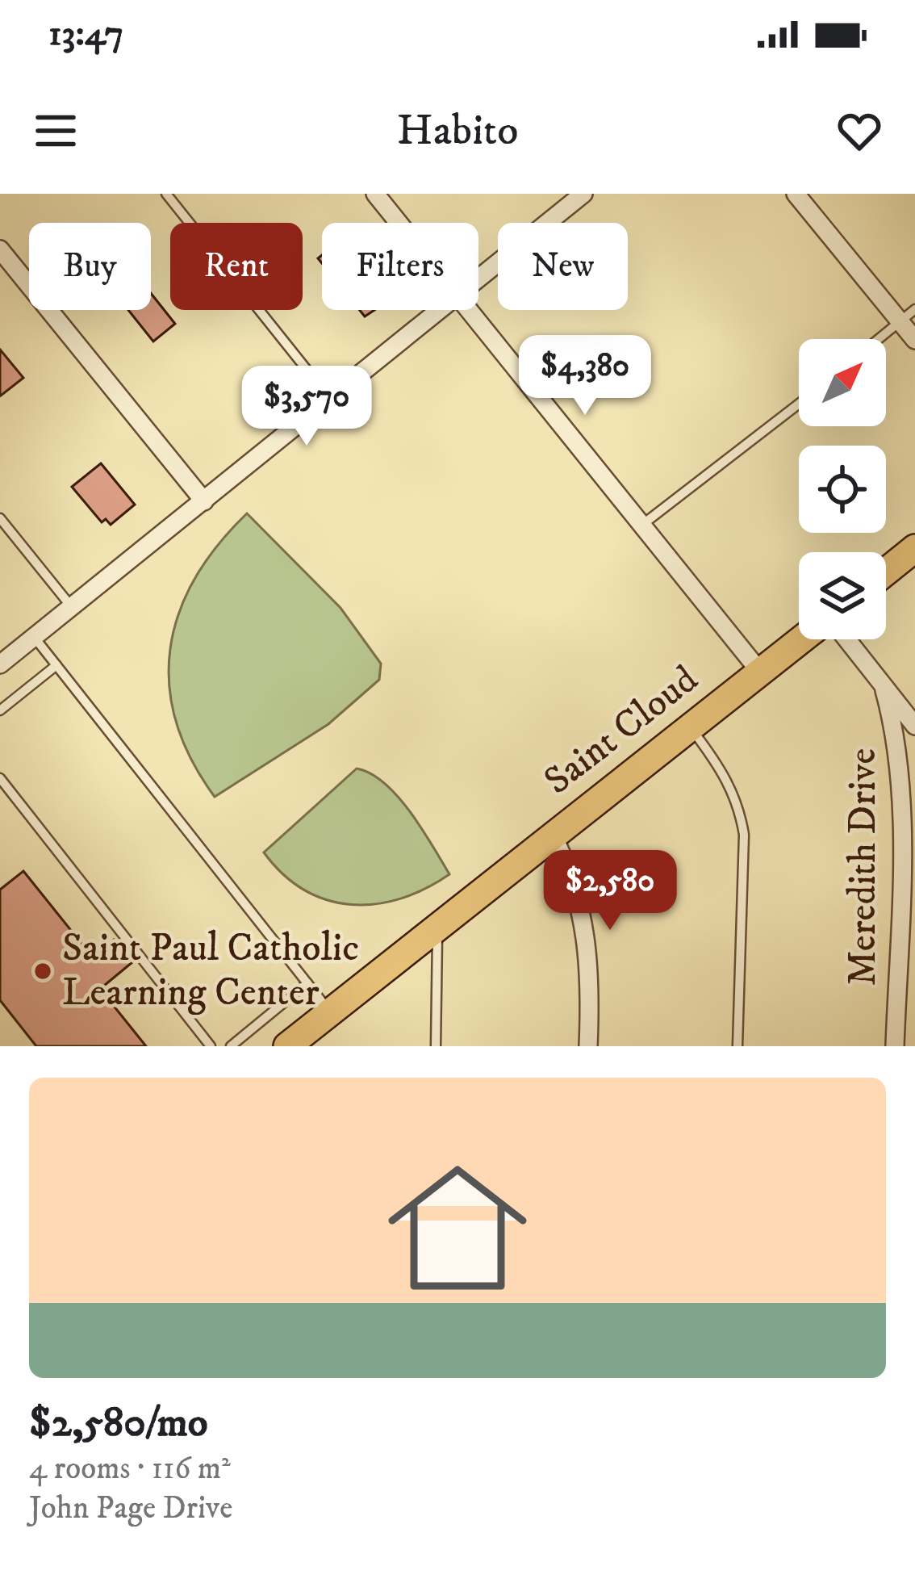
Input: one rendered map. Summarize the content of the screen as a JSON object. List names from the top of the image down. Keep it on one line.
{"streets":{"main road":["Saint Cloud"],"street":["Meredith Drive"]},"places":["Saint Paul Catholic Learning Center"],"north":"top right","page":{"status":"13:47","header":"Habito","chip":["Buy","Rent","Filters","New"],"price":["$4,380","$3,570","$2,580"],"list":[{"name":"$2,580/mo","note":"4 rooms · 116 m² · John Page Drive"}]}}
